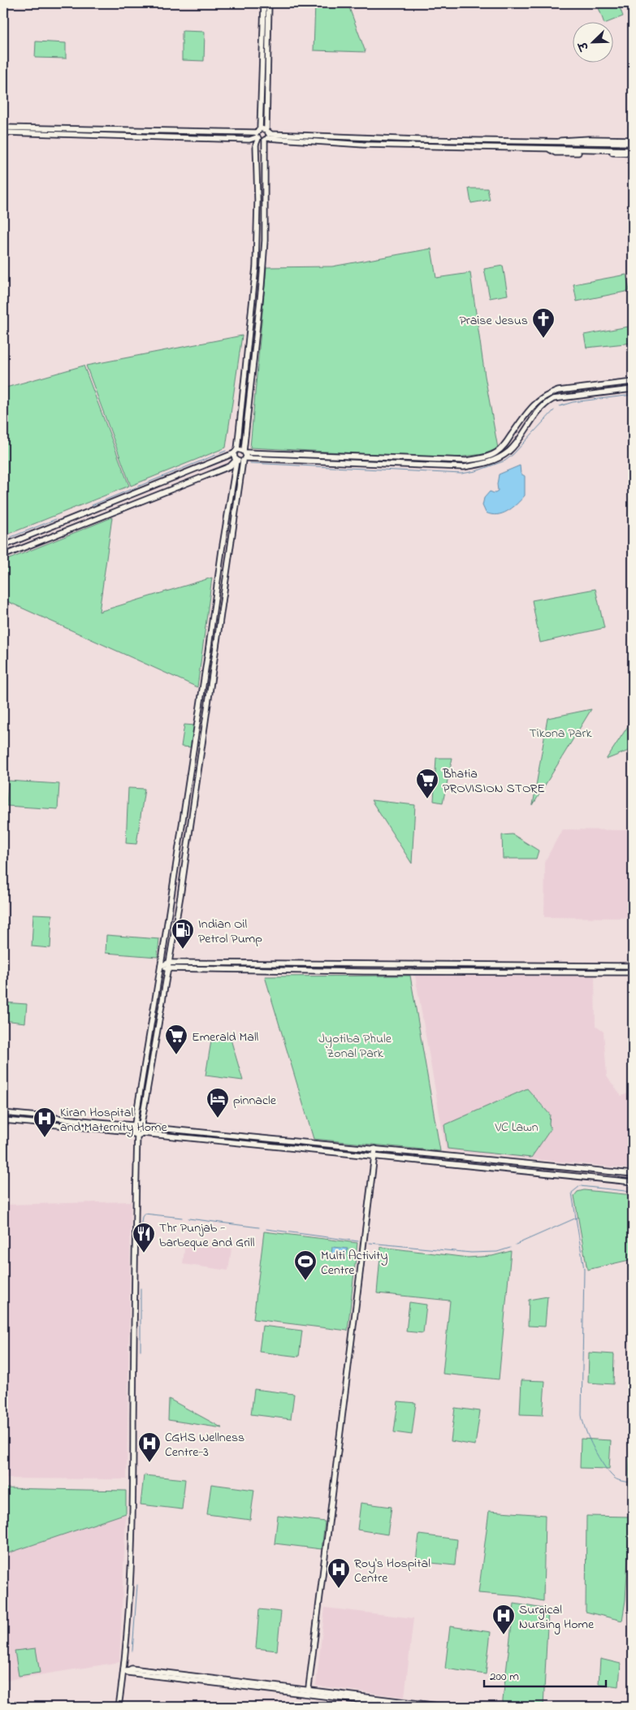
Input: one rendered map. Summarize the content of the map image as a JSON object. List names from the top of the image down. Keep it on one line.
{"parks":["Tikona Park","Jyotiba Phule Zonal Park","VC Lawn"],"places":{"church":["Praise Jesus"],"supermarket":["Bhatia PROVISION STORE","Emerald Mall"],"fuel station":["Indian Oil Petrol Pump"],"hotel":["pinnacle"],"hospital":["Kiran Hospital and Maternity Home","CGHS Wellness Centre-3","Roy's Hospital Centre","Surgical Nursing Home"],"restaurant":["Thr Punjab - barbeque and Grill"],"sports":["Multi Activity Centre"]},"scale_bar":"200 m","north":"bottom left"}
